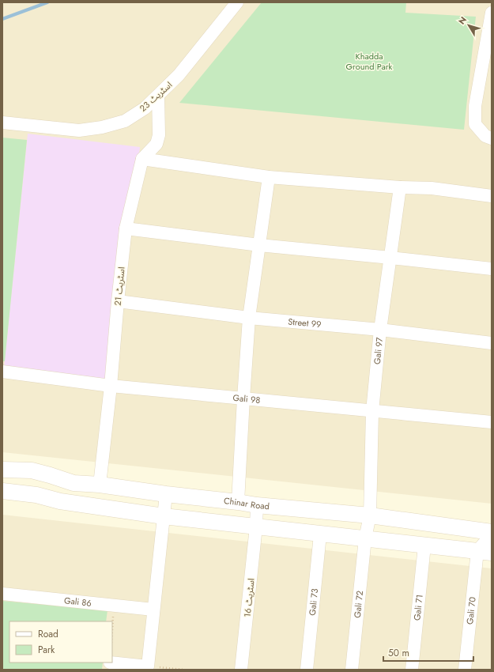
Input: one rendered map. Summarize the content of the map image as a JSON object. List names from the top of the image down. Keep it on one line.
{"streets":{"street":["اسٹریٹ 23","اسٹریٹ 21","Street 99","Gali 97","Gali 98","Chinar Road","اسٹریٹ 16","Gali 86","Gali 73","Gali 72","Gali 71","Gali 70"]},"crossings":[["اسٹریٹ 21","Street 99"],["اسٹریٹ 21","Gali 98"],["اسٹریٹ 21","Chinar Road"],["Street 99","Gali 97"],["Gali 97","Gali 98"],["Gali 97","Chinar Road"],["Gali 97","Gali 72"],["Chinar Road","اسٹریٹ 16"],["Chinar Road","Gali 72"]],"parks":["Khadda Ground Park"],"legend":["Road","Park"],"scale_bar":"50 m","north":"top left"}
